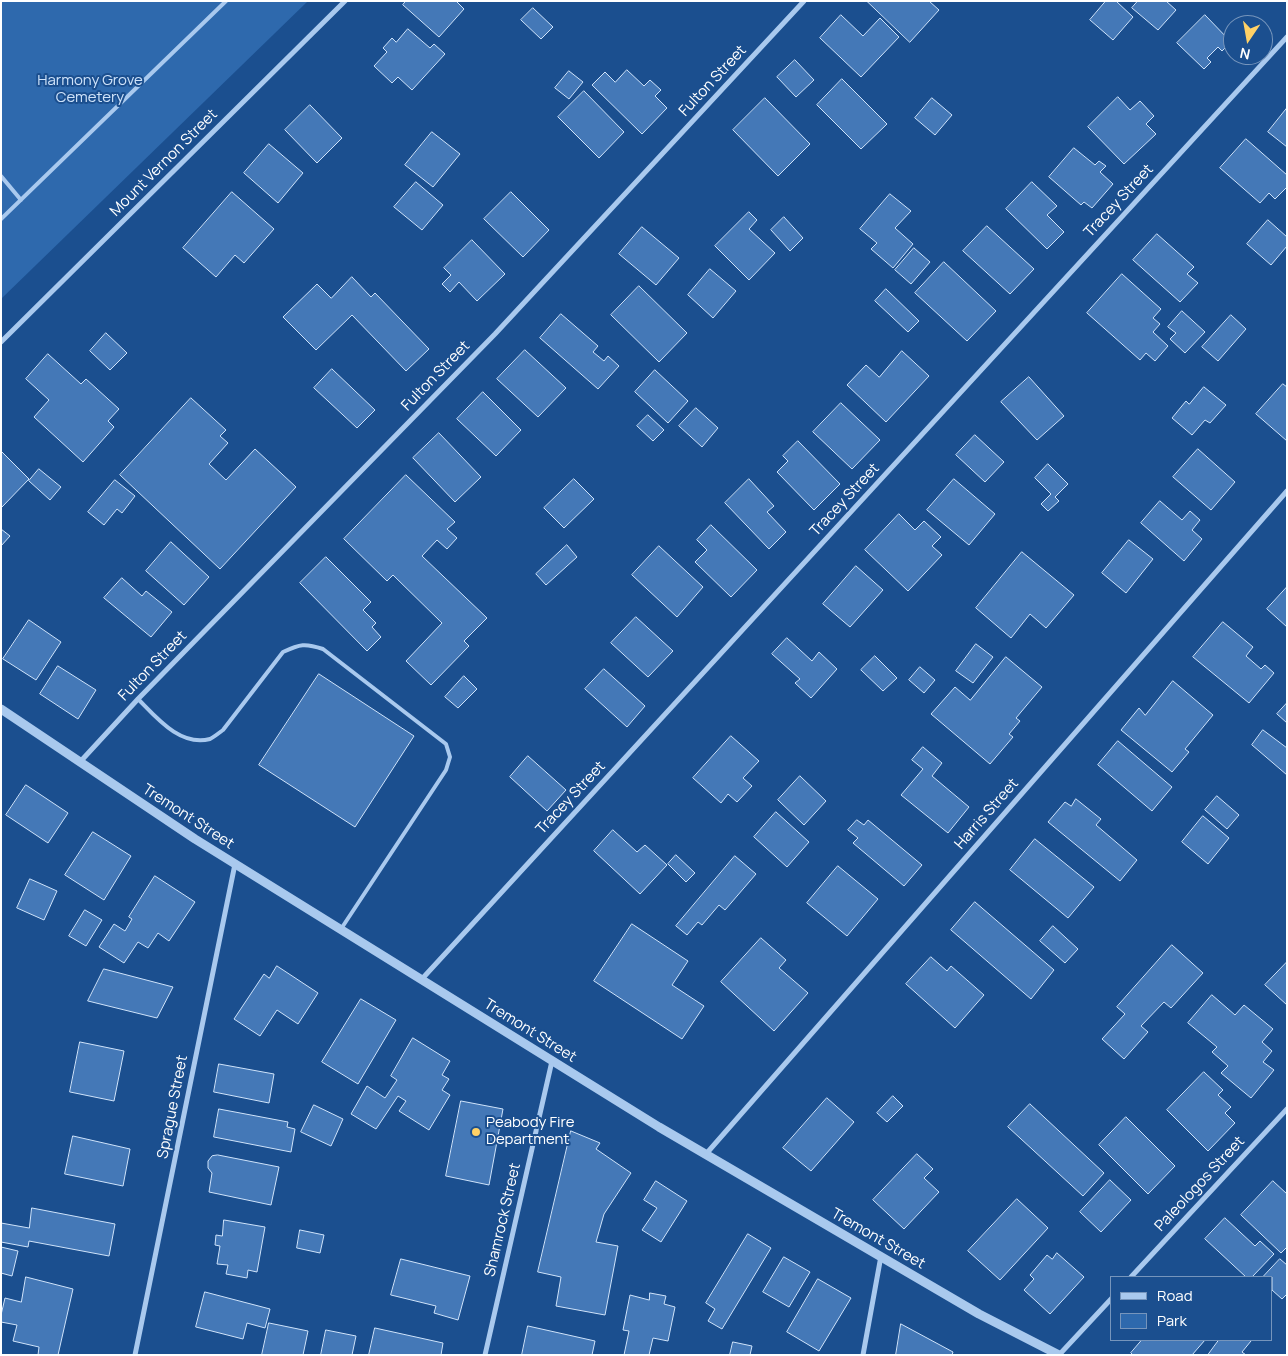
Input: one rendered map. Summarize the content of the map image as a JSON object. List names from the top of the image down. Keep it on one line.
{"streets":{"street":["Fulton Street","Mount Vernon Street","Tracey Street","Harris Street","Tremont Street","Sprague Street","Paleologos Street","Shamrock Street"]},"crossings":[["Fulton Street","Tremont Street"],["Tracey Street","Tremont Street"],["Harris Street","Tremont Street"],["Tremont Street","Sprague Street"],["Tremont Street","Shamrock Street"]],"parks":["Harmony Grove Cemetery"],"places":["Peabody Fire Department"],"legend":["Road","Park"],"north":"bottom"}
